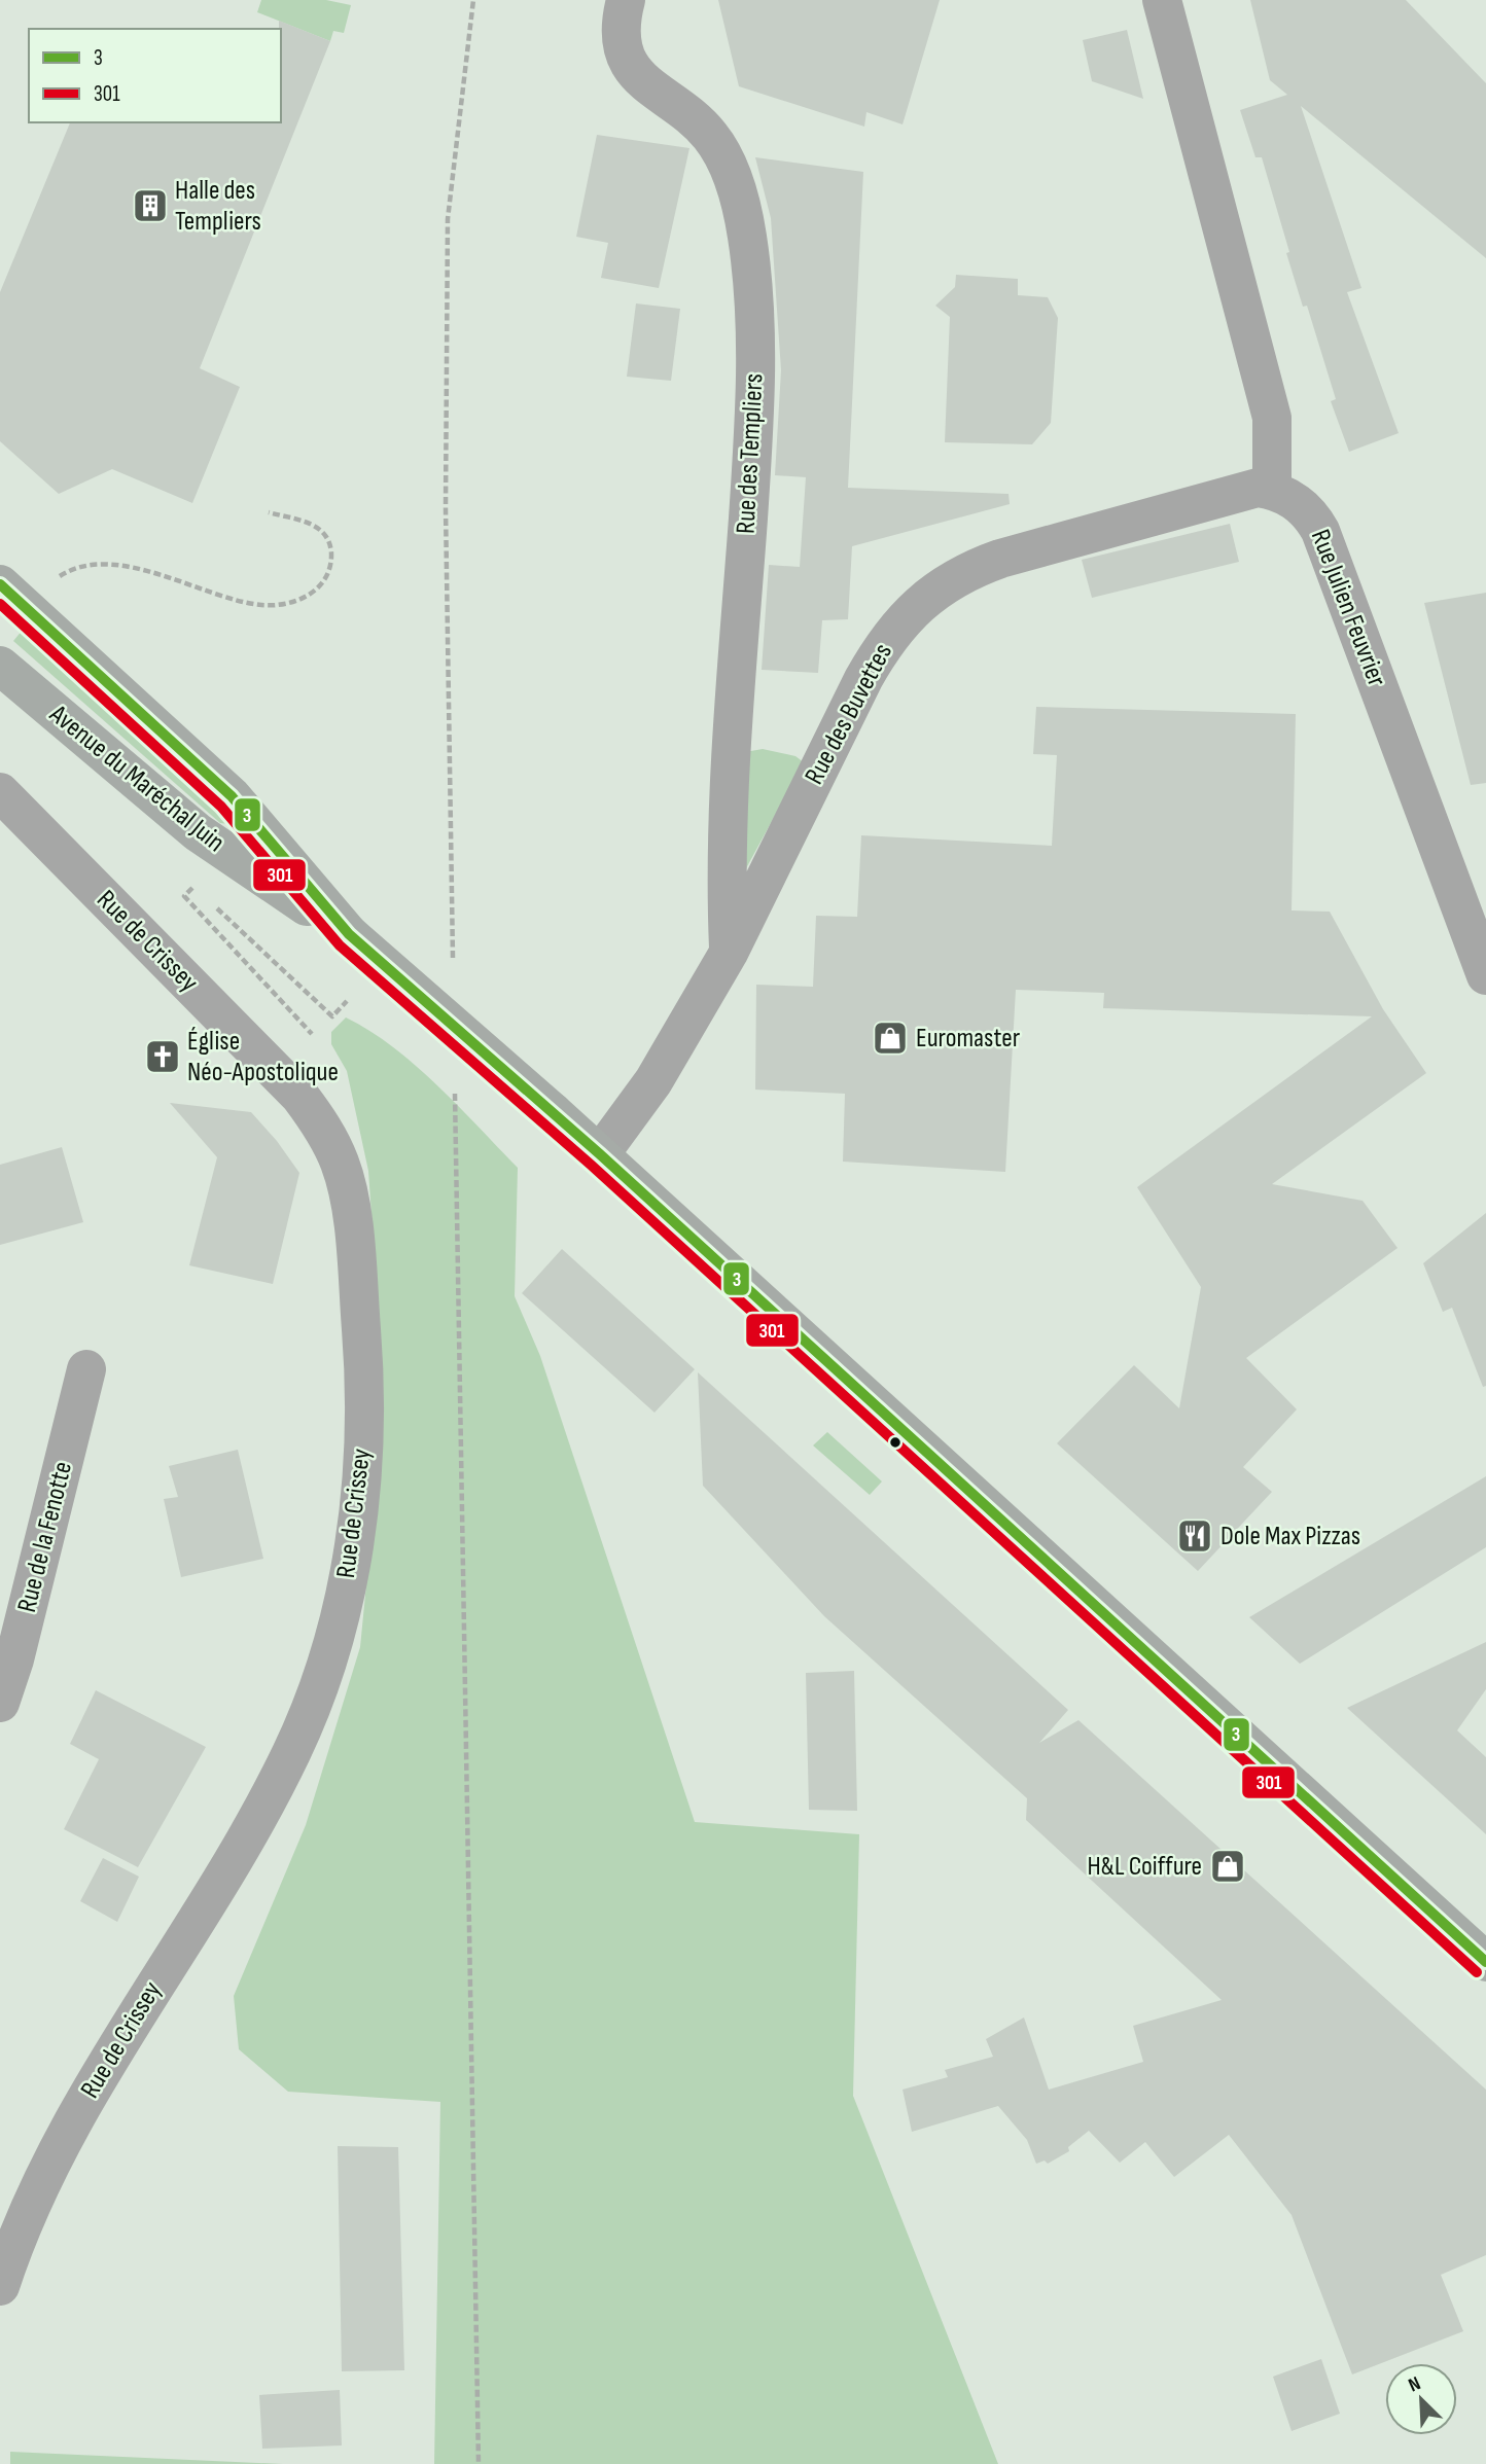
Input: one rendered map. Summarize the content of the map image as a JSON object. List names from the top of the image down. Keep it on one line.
{"streets":{"main road":["Avenue du Maréchal Juin"],"street":["Rue des Templiers","Rue Julien Feuvrier","Rue des Buvettes","Rue de Crissey","Rue de la Fenotte"]},"crossings":[["Rue des Templiers","Rue des Buvettes"],["Rue Julien Feuvrier","Rue des Buvettes"],["Rue des Buvettes","Avenue du Maréchal Juin"]],"places":{"building":["Halle des Templiers"],"shop":["Euromaster","H&L Coiffure"],"church":["Église Néo-Apostolique"],"restaurant":["Dole Max Pizzas"]},"lines":["transit line 3","transit line 301"],"legend":["3","301"],"north":"top left"}
